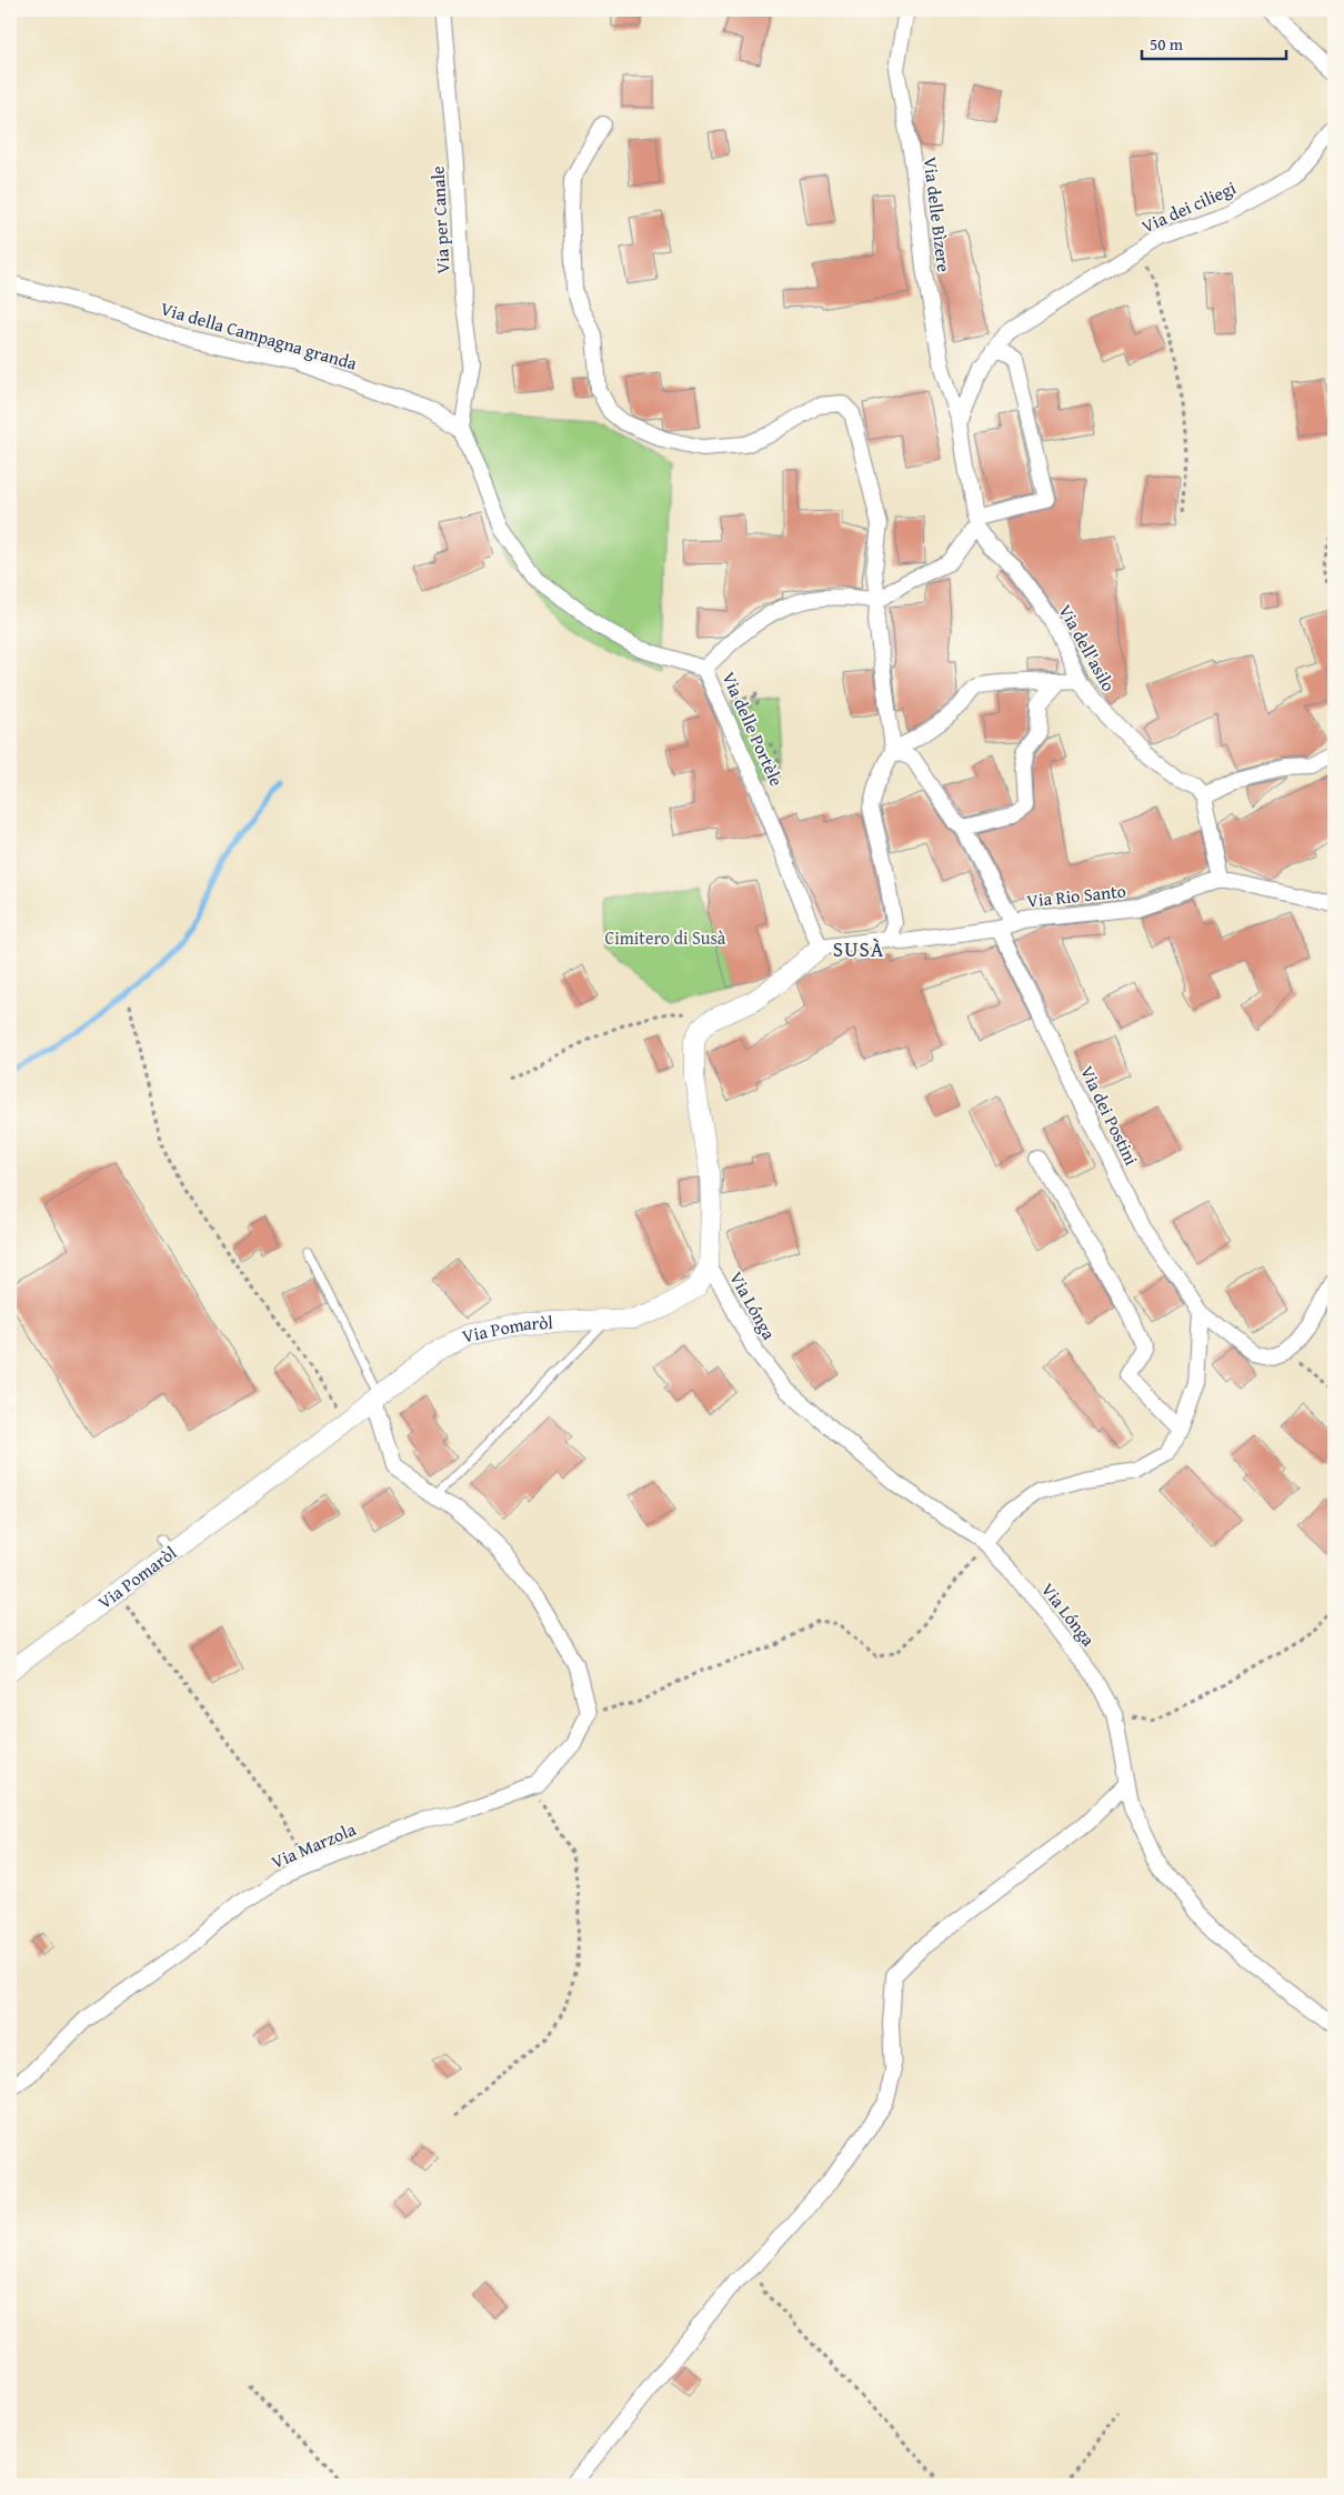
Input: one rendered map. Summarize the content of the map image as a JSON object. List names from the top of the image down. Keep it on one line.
{"streets":{"street":["Via dei ciliegi","Via delle Bìzere","Via per Canale","Via della Campagna granda","Via dell'asilo","Via delle Portèle","Via Rio Santo","Via dei Postini","Via Lónga","Via Pomaròl","Via Marzola"]},"crossings":[["Via dei ciliegi","Via delle Bìzere"],["Via dei ciliegi","Via dell'asilo"],["Via per Canale","Via della Campagna granda"],["Via per Canale","Via delle Portèle"],["Via della Campagna granda","Via delle Portèle"],["Via delle Portèle","Via Rio Santo"],["Via Rio Santo","Via dei Postini"],["Via Lónga","Via Pomaròl"]],"districts":["SUSÀ"],"parks":["Cimitero di Susà"],"scale_bar":"50 m"}
